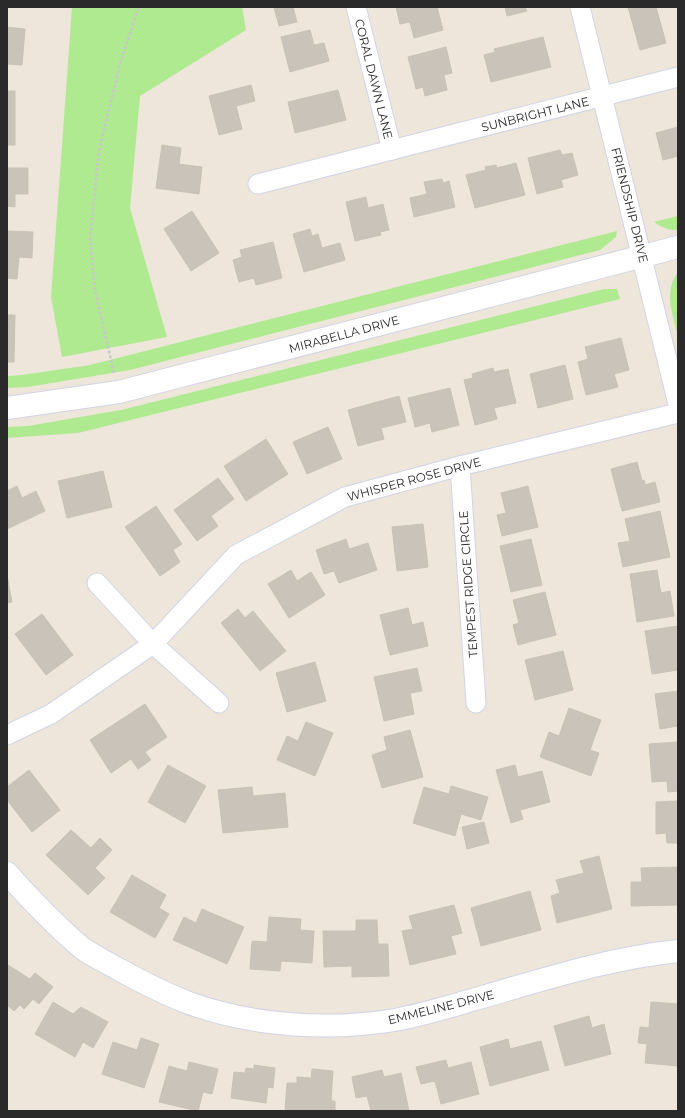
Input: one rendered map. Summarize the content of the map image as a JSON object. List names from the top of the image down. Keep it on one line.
{"streets":{"street":["CORAL DAWN LANE","SUNBRIGHT LANE","FRIENDSHIP DRIVE","MIRABELLA DRIVE","WHISPER ROSE DRIVE","TEMPEST RIDGE CIRCLE","EMMELINE DRIVE"]},"crossings":[["CORAL DAWN LANE","SUNBRIGHT LANE"],["SUNBRIGHT LANE","FRIENDSHIP DRIVE"],["FRIENDSHIP DRIVE","MIRABELLA DRIVE"],["WHISPER ROSE DRIVE","TEMPEST RIDGE CIRCLE"]]}
